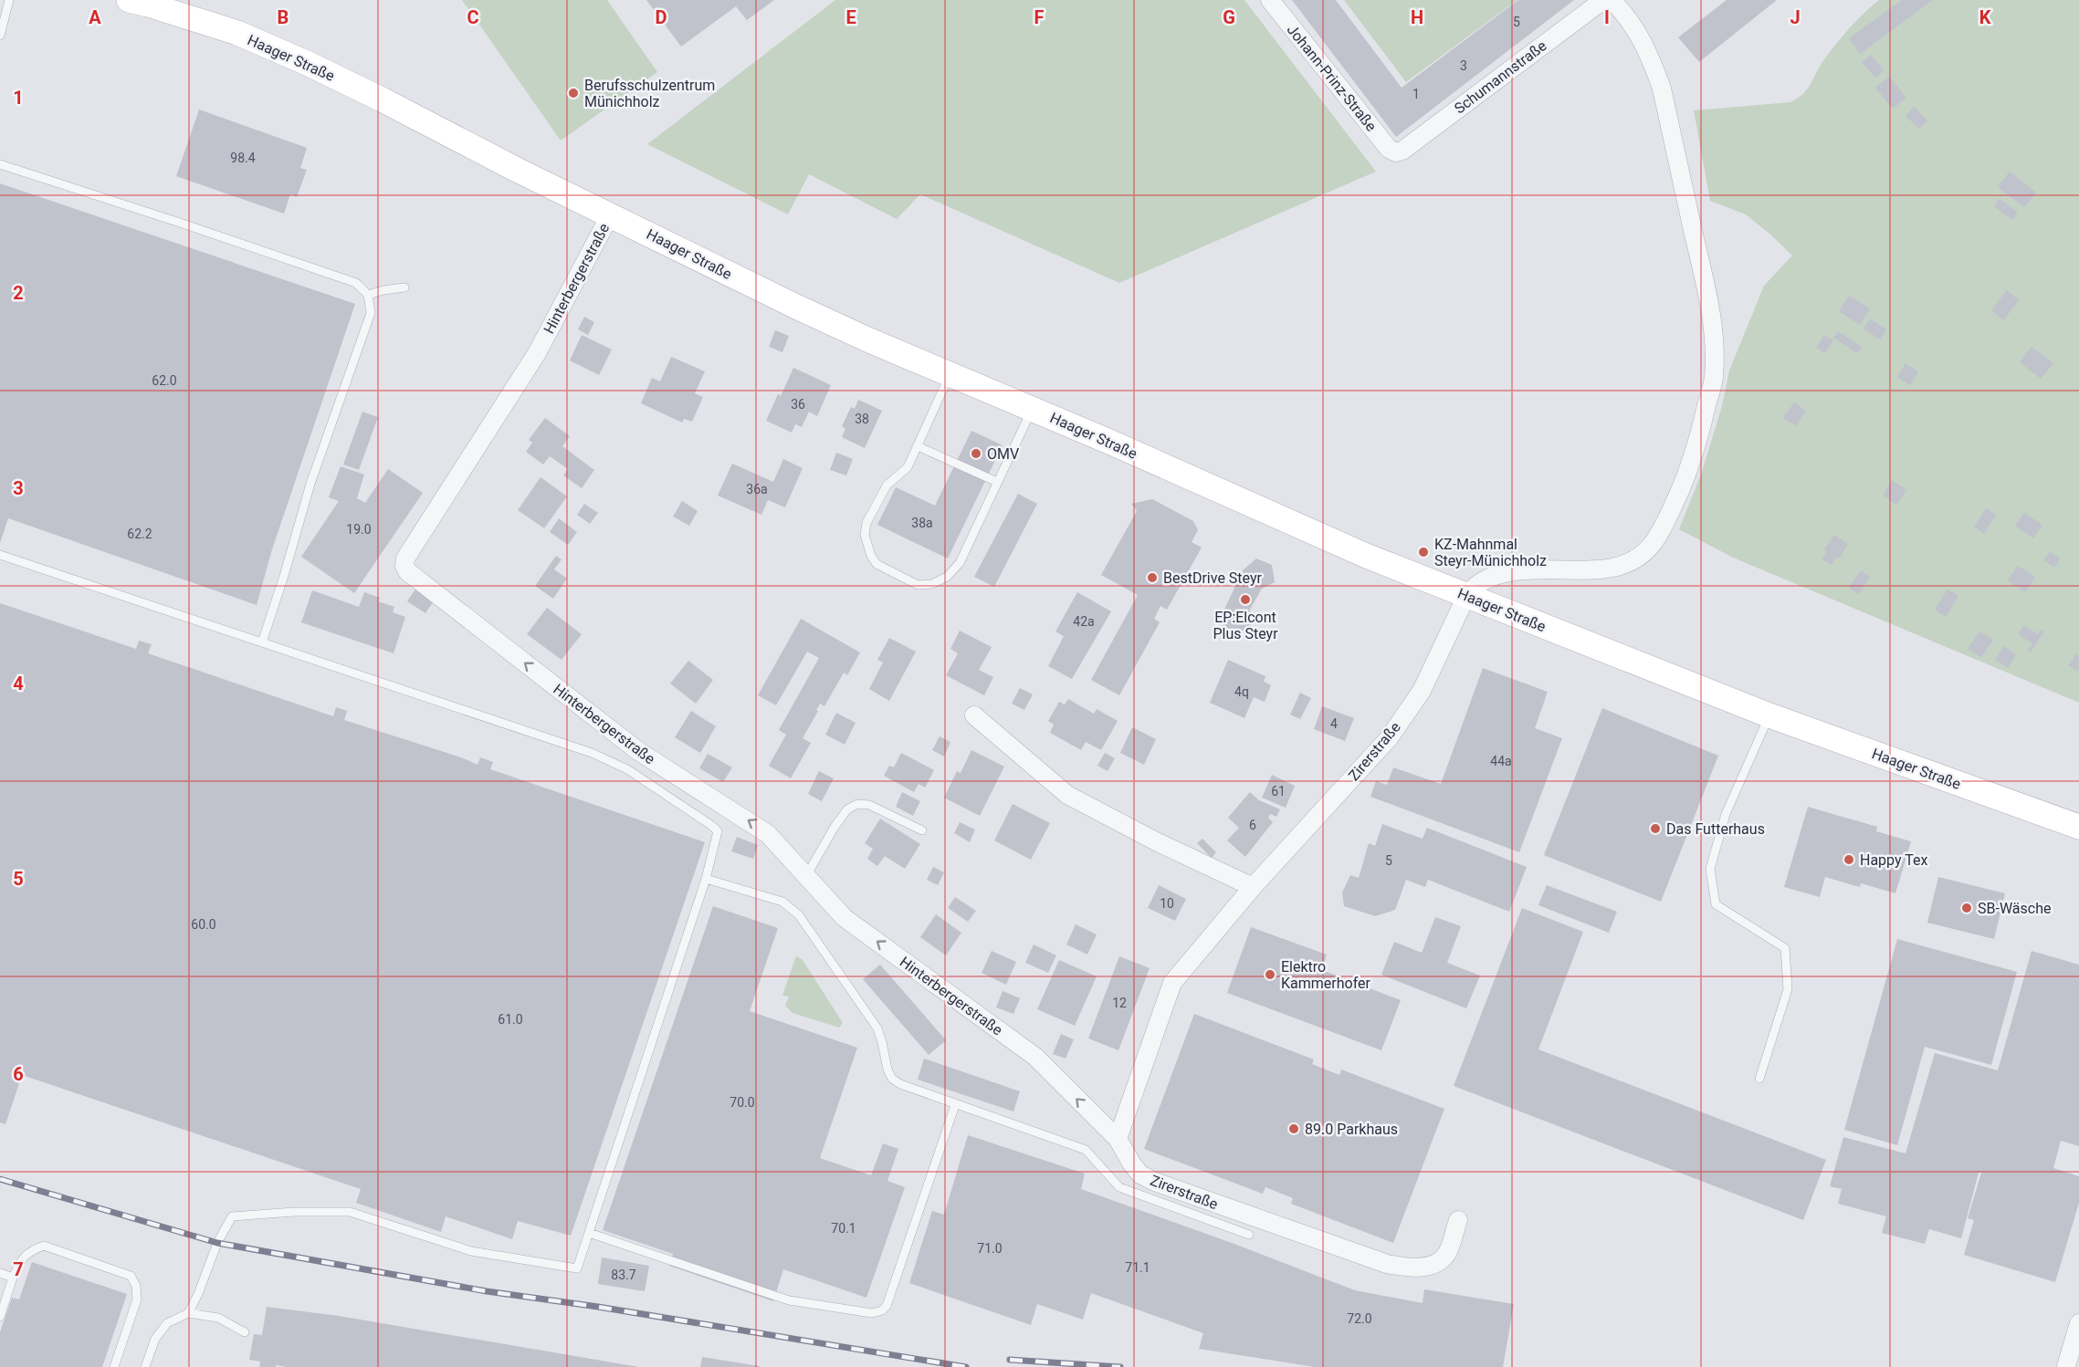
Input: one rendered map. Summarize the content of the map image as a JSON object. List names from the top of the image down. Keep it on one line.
{"streets":{"main road":["Haager Straße"],"street":["Schumannstraße","Johann-Prinz-Straße","Hinterbergerstraße","Zirerstraße"]},"crossings":[["Haager Straße","Hinterbergerstraße"],["Haager Straße","Zirerstraße"],["Schumannstraße","Johann-Prinz-Straße"],["Hinterbergerstraße","Zirerstraße"]],"places":["Berufsschulzentrum Münichholz","OMV","KZ-Mahnmal Steyr-Münichholz","BestDrive Steyr","EP:Elcont Plus Steyr","Das Futterhaus","Happy Tex","SB-Wäsche","Elektro Kammerhofer","89.0 Parkhaus"],"house_numbers":["5","3","1","98.4","62.0","36","38","36a","38a","19.0","62.2","42a","4q","4","44a","61","6","5","10","60.0","12","61.0","70.0","70.1","71.0","71.1","83.7","72.0"],"grid":{"columns":["A","B","C","D","E","F","G","H","I","J","K"],"rows":["1","2","3","4","5","6","7"]}}
